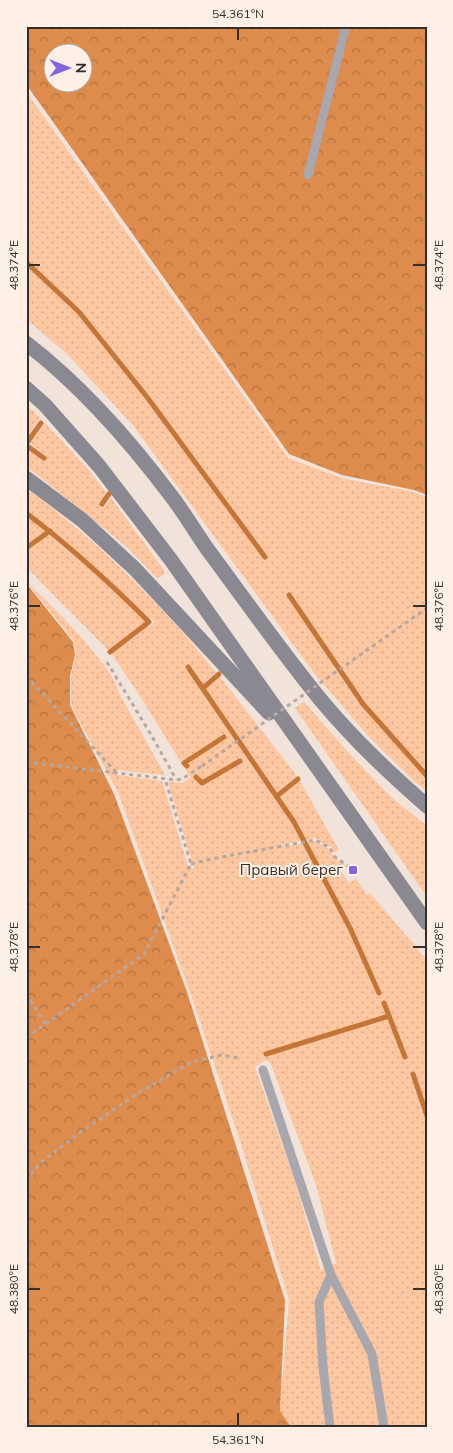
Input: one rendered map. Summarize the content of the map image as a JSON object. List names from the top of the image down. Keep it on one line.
{"places":{"transit":["Правый берег"]},"north":"right","coordinates":["54.361°N","48.374°E","48.376°E","48.378°E","48.380°E"]}
